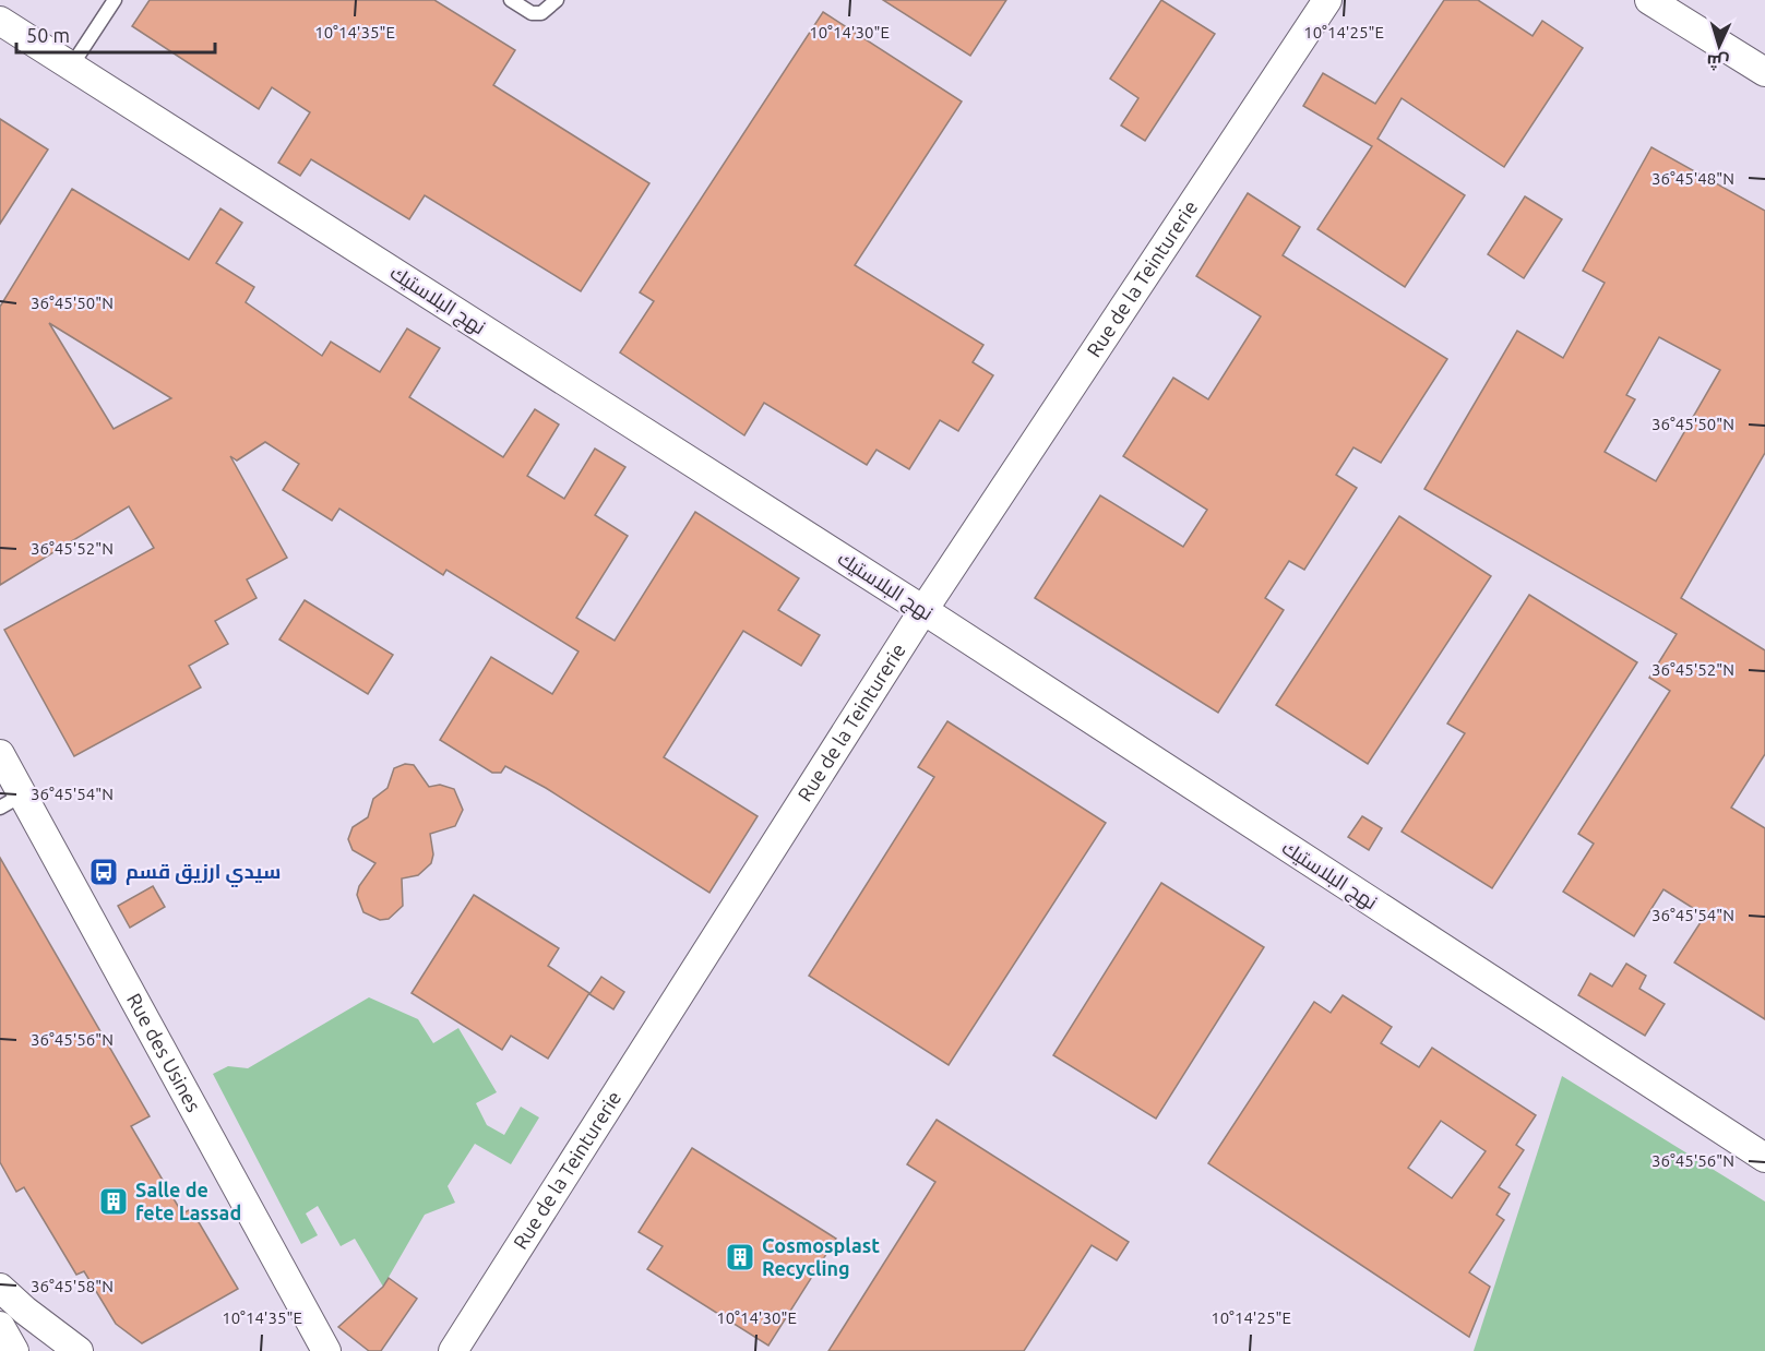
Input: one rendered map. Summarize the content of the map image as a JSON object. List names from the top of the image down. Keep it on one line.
{"streets":{"street":["Rue de la Teinturerie","نهج البلاستيك","Rue des Usines"]},"crossings":[["Rue de la Teinturerie","نهج البلاستيك"]],"places":{"bus stop":["سيدي ارزيق قسم"],"building":["Salle de fete Lassad","Cosmosplast Recycling"]},"scale_bar":"50 m","north":"bottom","coordinates":["10°14'35\"E","10°14'30\"E","10°14'25\"E","36°45'48\"N","36°45'50\"N","36°45'52\"N","36°45'54\"N","36°45'56\"N","36°45'58\"N"]}
